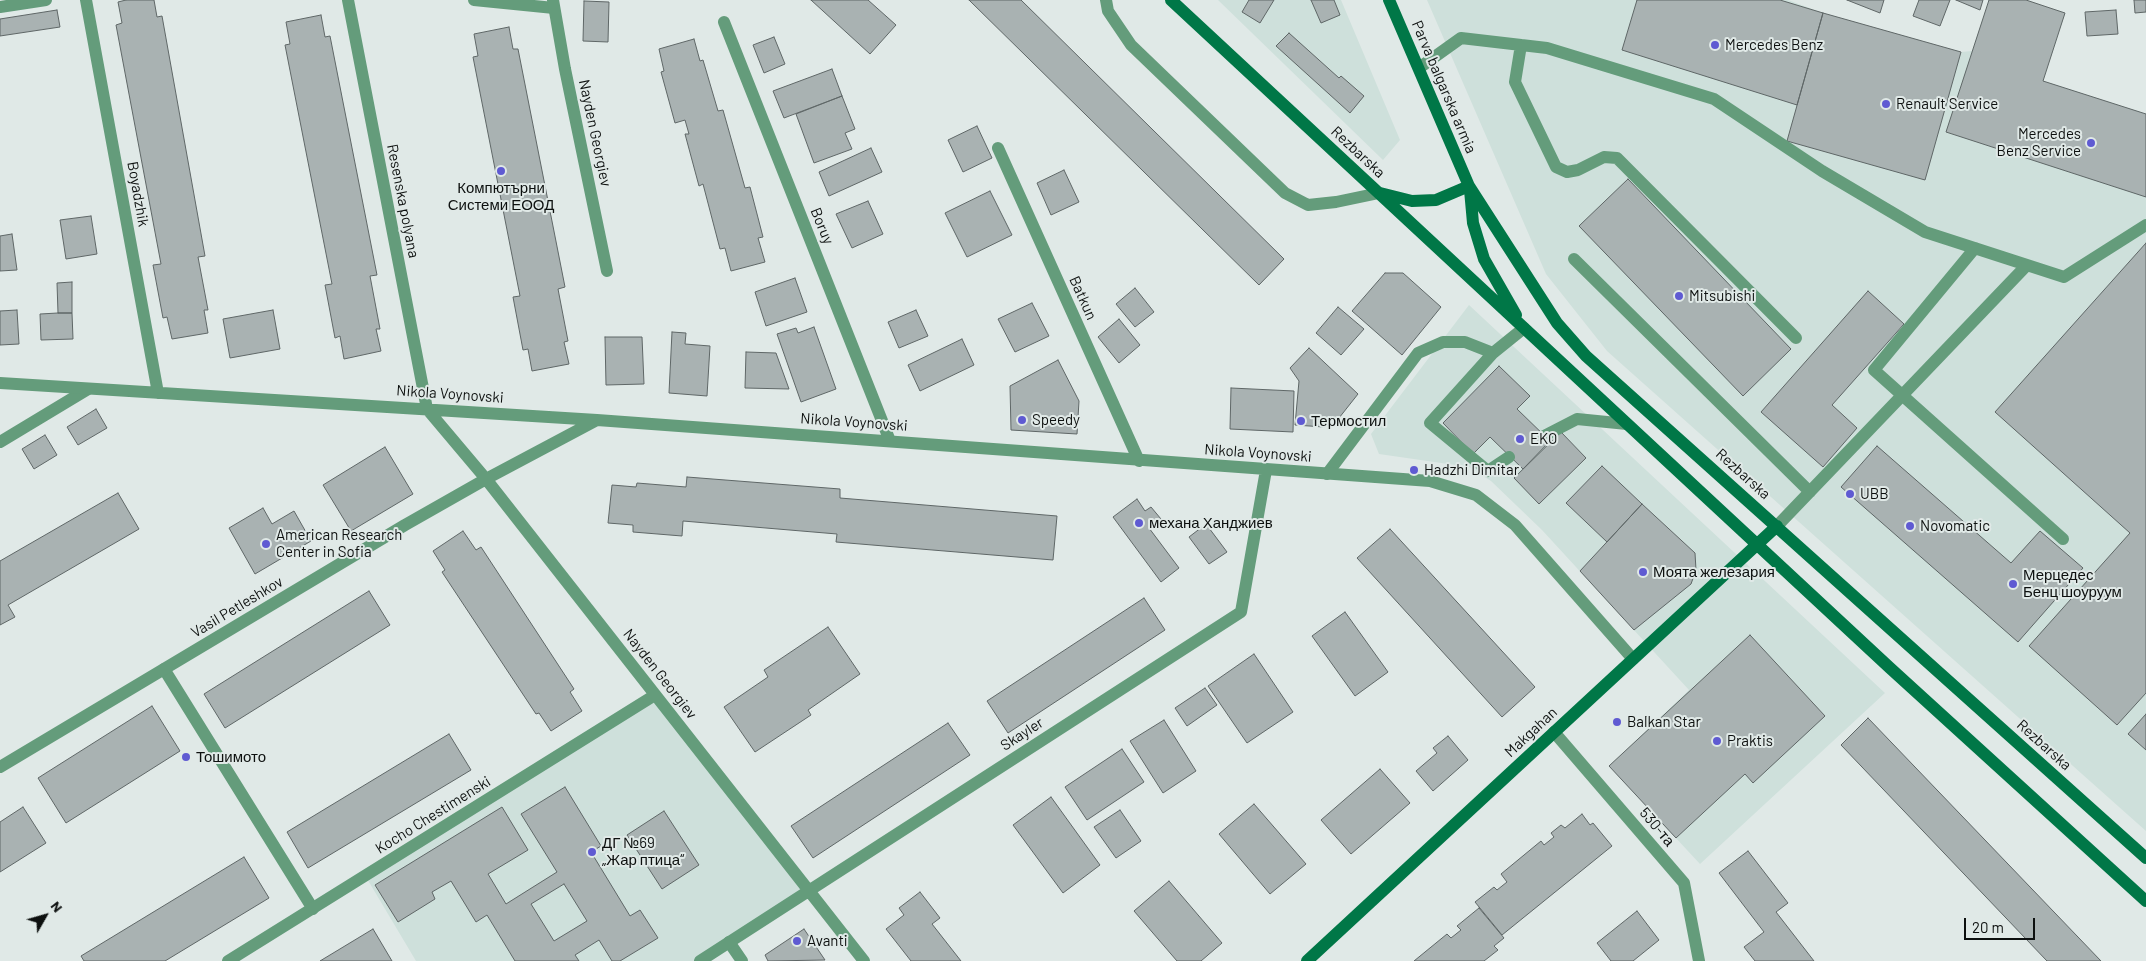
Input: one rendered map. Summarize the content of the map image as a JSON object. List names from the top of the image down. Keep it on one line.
{"streets":{"street":["Parva balgarska armia","Nayden Georgiev","Rezbarska","Boyadzhik","Resenska polyana","Boruy","Batkun","Nikola Voynovski","Vasil Petleshkov","Makgahan","Skayler","Kocho Chestimenski","530-та"]},"crossings":[["Parva balgarska armia","Rezbarska"],["Nayden Georgiev","Resenska polyana"],["Nayden Georgiev","Nikola Voynovski"],["Nayden Georgiev","Vasil Petleshkov"],["Nayden Georgiev","Skayler"],["Nayden Georgiev","Kocho Chestimenski"],["Rezbarska","Makgahan"],["Boyadzhik","Nikola Voynovski"],["Resenska polyana","Nikola Voynovski"],["Boruy","Nikola Voynovski"],["Batkun","Nikola Voynovski"],["Nikola Voynovski","Vasil Petleshkov"],["Nikola Voynovski","Makgahan"],["Nikola Voynovski","Skayler"],["Makgahan","530-та"]],"places":["Mercedes Benz","Renault Service","Mercedes Benz Service","Компютърни Системи ЕООД","Mitsubishi","Speedy","Термостил","EKO","Hadzhi Dimitar","UBB","механа Ханджиев","Novomatic","American Research Center in Sofia","Моята железария","Мерцедес Бенц шоуруум","Balkan Star","Praktis","Тошимото","ДГ №69 „Жар птица“","Avanti"],"scale_bar":"20 m","north":"top right"}
